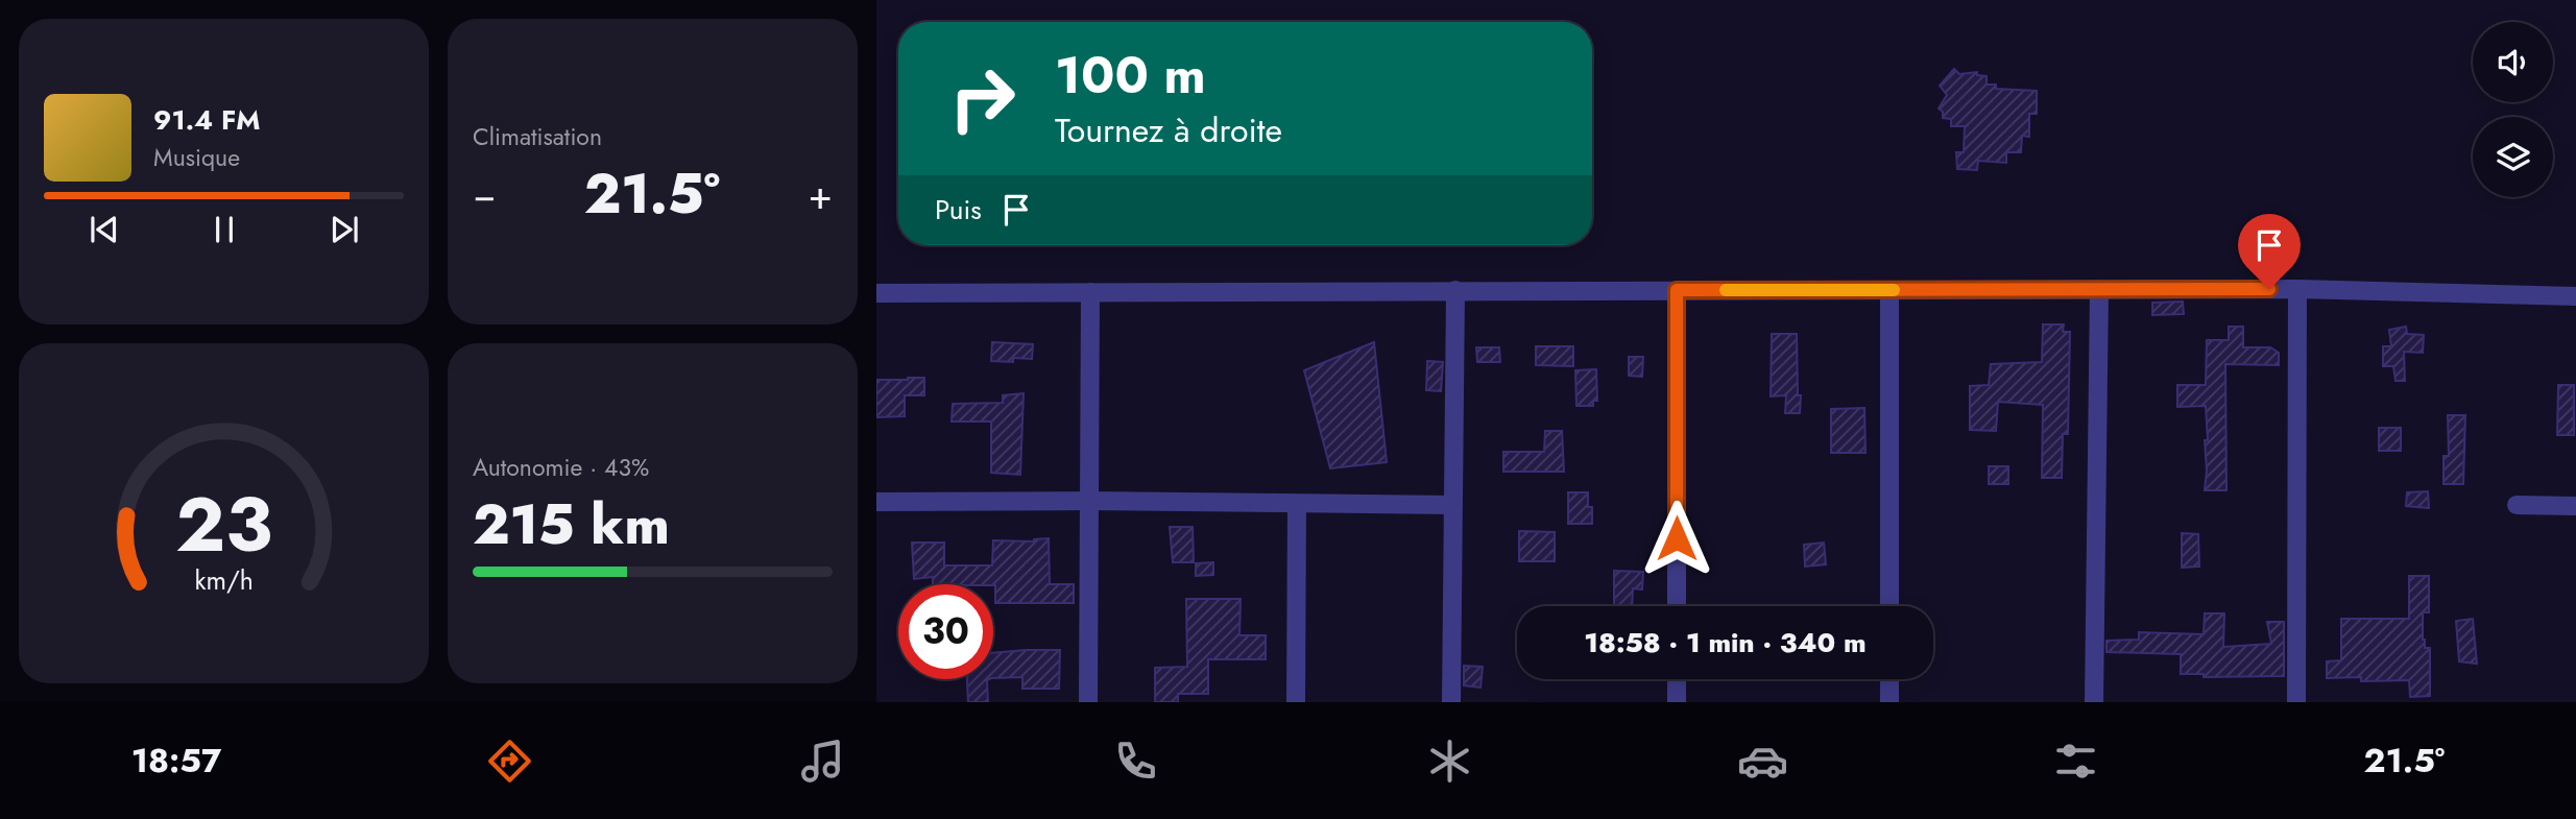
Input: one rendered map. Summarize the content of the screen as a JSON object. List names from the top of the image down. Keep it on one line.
{"page":{"tile":["Climatisation",["Autonomie · 43%","215 km"]],"turn":["100 m","Tournez à droite"],"song":["91.4 FM","Musique"],"heat":["−","21.5°","+"],"then":"Puis","limit":"30","trip":"18:58 · 1 min · 340 m","tabs":["18:57","21.5°"],"gauge":["23","km/h"]}}
